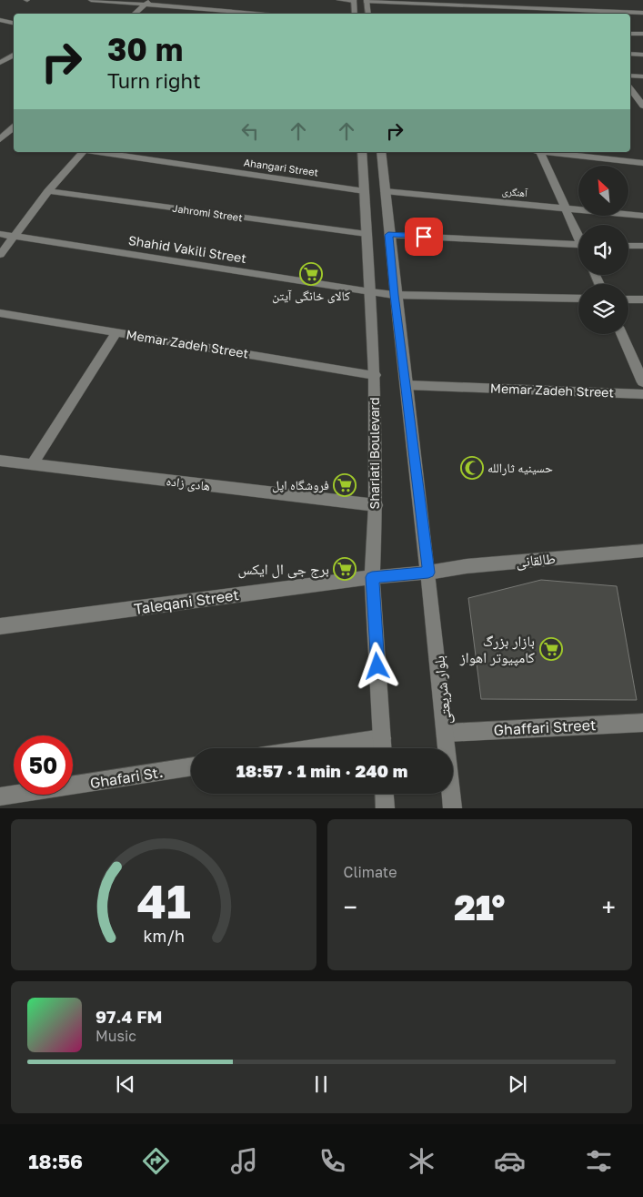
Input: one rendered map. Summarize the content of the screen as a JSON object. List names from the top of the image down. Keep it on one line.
{"streets":{"street":["Ahangari Street","آهنگری","Jahromi Street","Shahid Vakili Street","Memar Zadeh Street","Shariati Boulevard","هادی زاده","طالقانی","Taleqani Street","بلوار شریعتی","Ghaffari Street","Ghafari St."]},"crossings":[["Ahangari Street","Shariati Boulevard"],["Jahromi Street","Shariati Boulevard"],["Shahid Vakili Street","Shariati Boulevard"],["Memar Zadeh Street","Shariati Boulevard"],["Shariati Boulevard","هادی زاده"],["Shariati Boulevard","طالقانی"],["Shariati Boulevard","Taleqani Street"],["طالقانی","Taleqani Street"],["طالقانی","بلوار شریعتی"],["بلوار شریعتی","Ghaffari Street"]],"places":{"supermarket":["کالای خانگی آیتن","فروشگاه اپل","برج جی ال ایکس","بازار بزرگ کامپیوتر اهواز"],"mosque":["حسینیه ثارالله"]},"north":"top left","page":{"turn":["30 m","Turn right"],"limit":"50","trip":"18:57 · 1 min · 240 m","tile":"Climate","heat":["−","21°","+"],"song":["97.4 FM","Music"],"tabs":"18:56","gauge":["41","km/h"]}}
